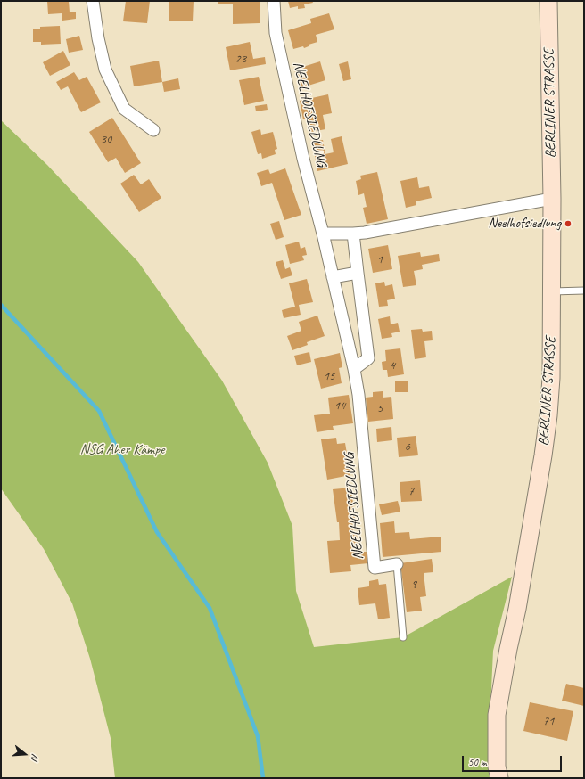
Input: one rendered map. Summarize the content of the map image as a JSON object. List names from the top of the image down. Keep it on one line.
{"streets":{"main road":["BERLINER STRASSE"],"street":["NEELHOFSIEDLUNG"]},"parks":["NSG Aher Kämpe"],"places":["Neelhofsiedlung"],"house_numbers":["23","30","1","4","15","14","5","6","7","9","71"],"scale_bar":"50 m","north":"right"}
